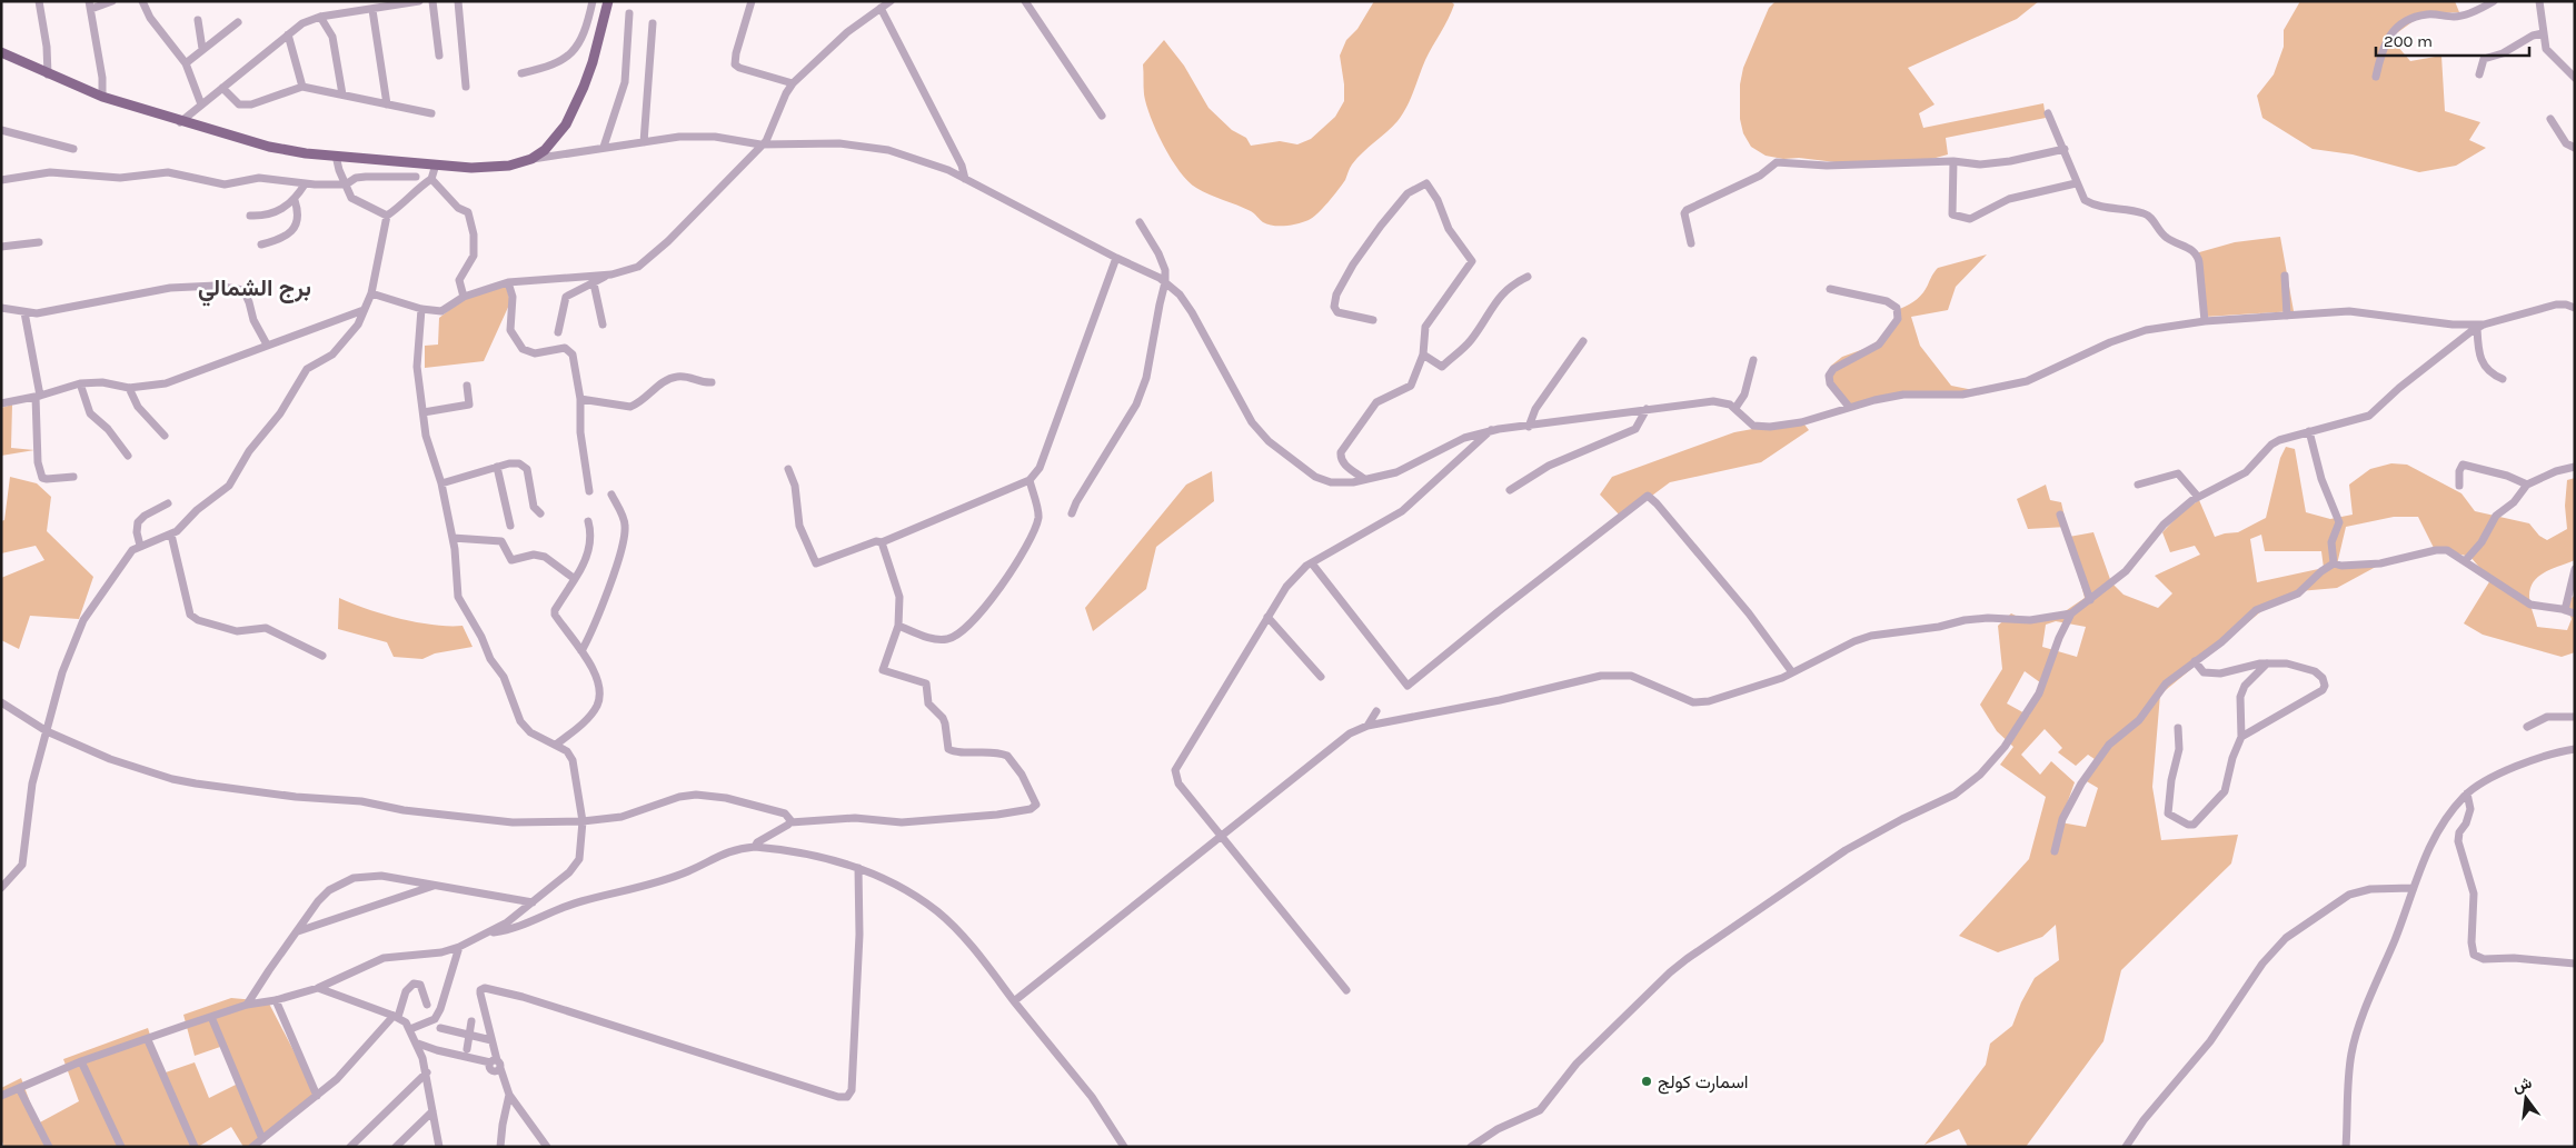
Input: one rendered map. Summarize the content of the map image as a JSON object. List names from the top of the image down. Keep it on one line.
{"districts":["برج الشمالي"],"places":["اسمارت كولج"],"scale_bar":"200 m","north":"top"}
